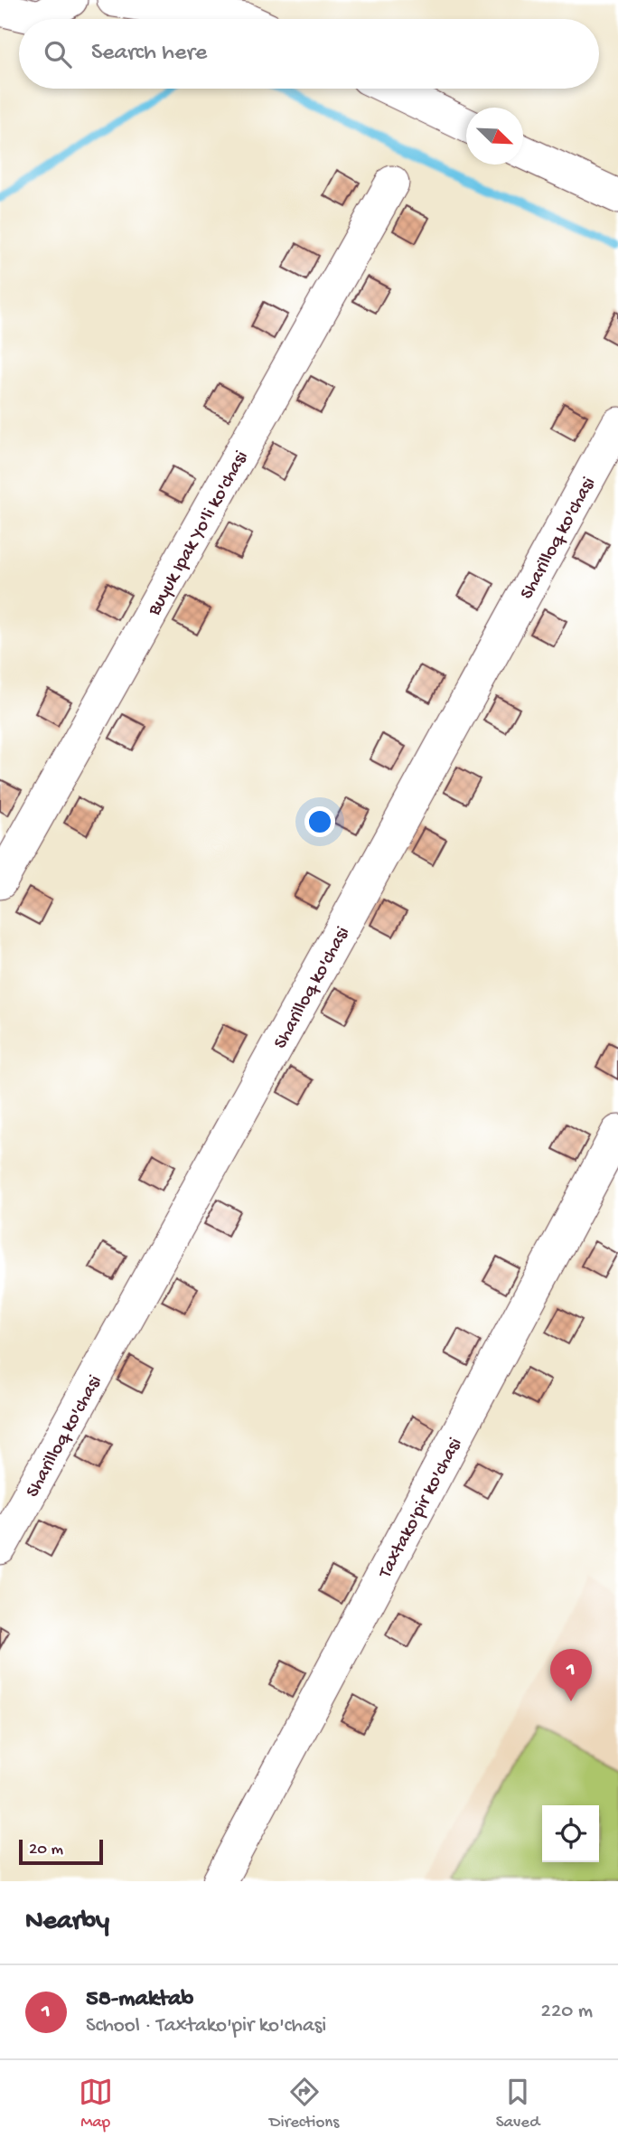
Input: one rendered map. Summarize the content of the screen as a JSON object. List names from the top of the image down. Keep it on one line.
{"streets":{"street":["Buyuk Ipak Yo'li ko'chasi","Sharilloq ko'chasi","Taxtako'pir ko'chasi"]},"scale_bar":"20 m","north":"bottom right","page":{"search":"Search here","pins":"1","scale":"20 m","heading":"Nearby","list":[{"mark":"1","name":"58-maktab","note":"School · Taxtako'pir ko'chasi","value":"220 m"}],"nav":["Map","Directions","Saved"]}}
